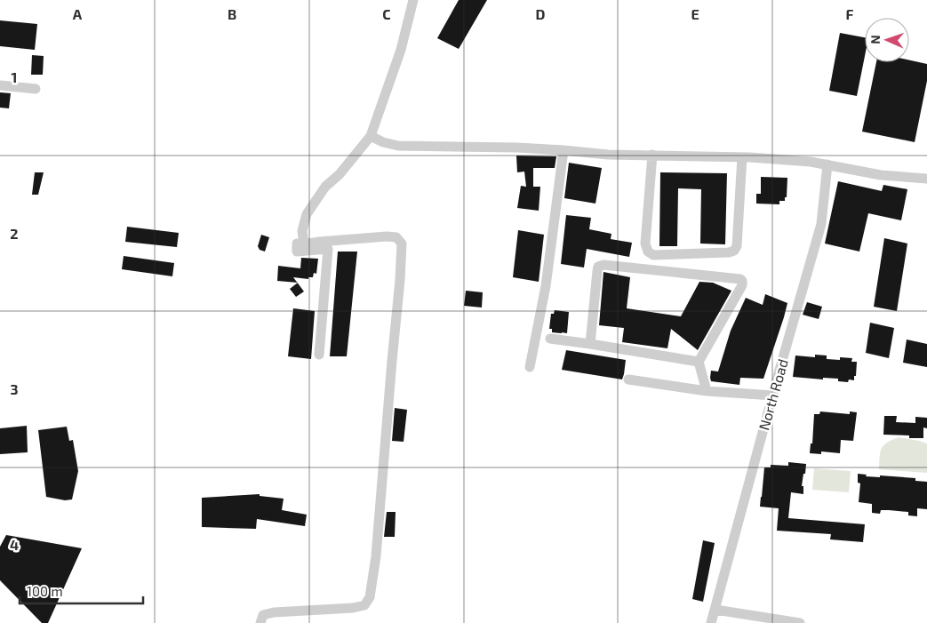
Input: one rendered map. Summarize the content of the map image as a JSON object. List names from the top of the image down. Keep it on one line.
{"streets":{"street":["North Road"]},"scale_bar":"100 m","north":"left","grid":{"columns":["A","B","C","D","E","F"],"rows":["1","2","3","4"]}}
